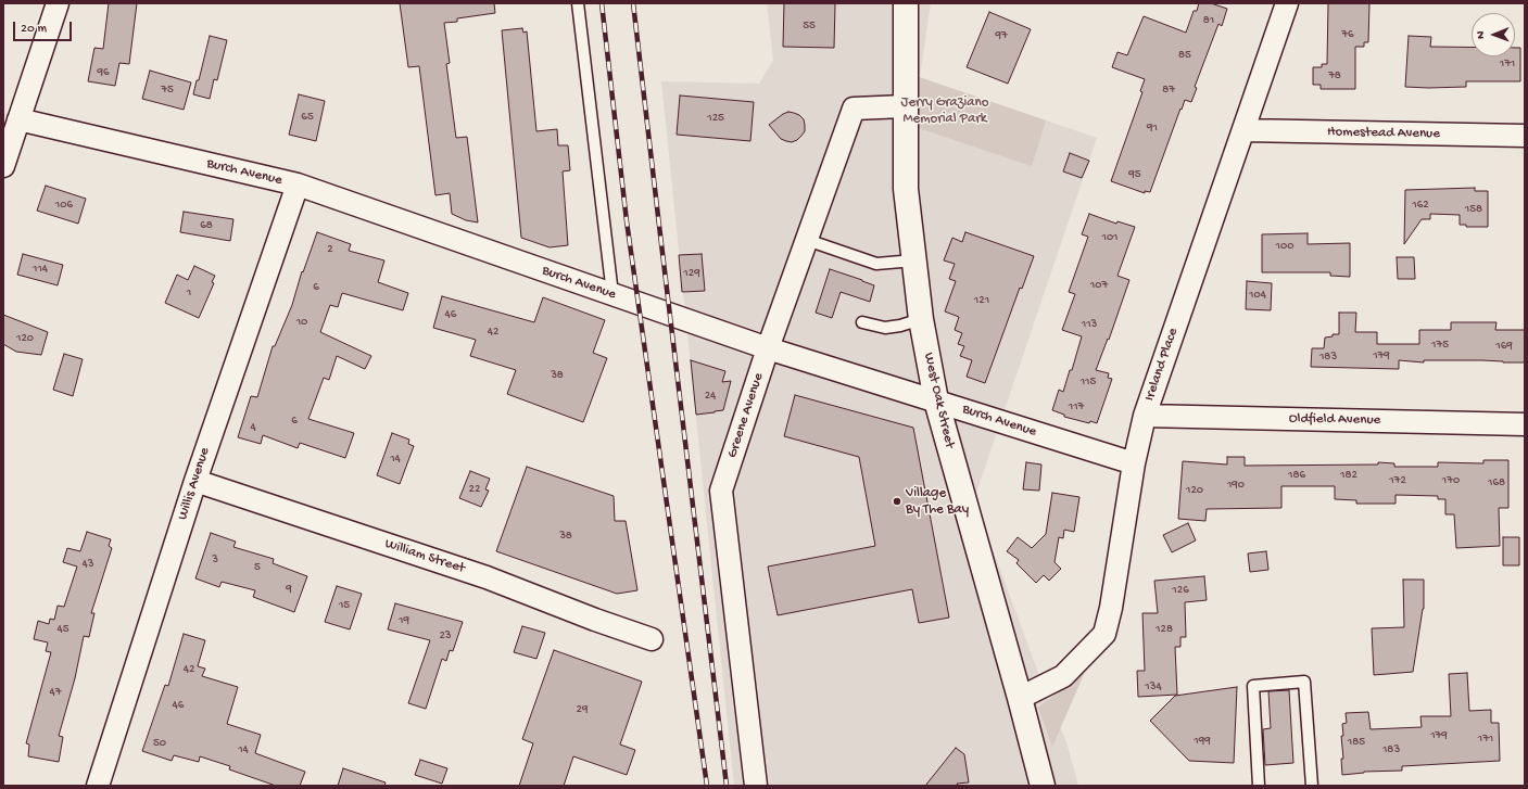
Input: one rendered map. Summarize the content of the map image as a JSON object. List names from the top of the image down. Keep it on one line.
{"streets":{"main road":["West Oak Street"],"street":["Homestead Avenue","Burch Avenue","Ireland Place","Greene Avenue","Oldfield Avenue","Willis Avenue","William Street"]},"crossings":[["Homestead Avenue","Ireland Place"],["Burch Avenue","Ireland Place"],["Burch Avenue","West Oak Street"],["Burch Avenue","Greene Avenue"],["Burch Avenue","Willis Avenue"],["Ireland Place","West Oak Street"],["Ireland Place","Oldfield Avenue"],["West Oak Street","Greene Avenue"],["Willis Avenue","William Street"]],"parks":["Jerry Graziano Memorial Park"],"places":["Village By The Bay"],"house_numbers":["81","55","76","97","85","171","96","78","75","87","65","125","91","95","106","162","158","68","101","100","2","114","129","107","6","1","104","121","46","10","113","42","120","175","169","179","183","38","115","24","117","6","4","14","186","182","172","170","168","190","22","120","38","3","43","5","9","126","15","19","45","128","23","42","134","47","46","29","179","171","199","185","50","14","183"],"scale_bar":"20 m","north":"left"}
